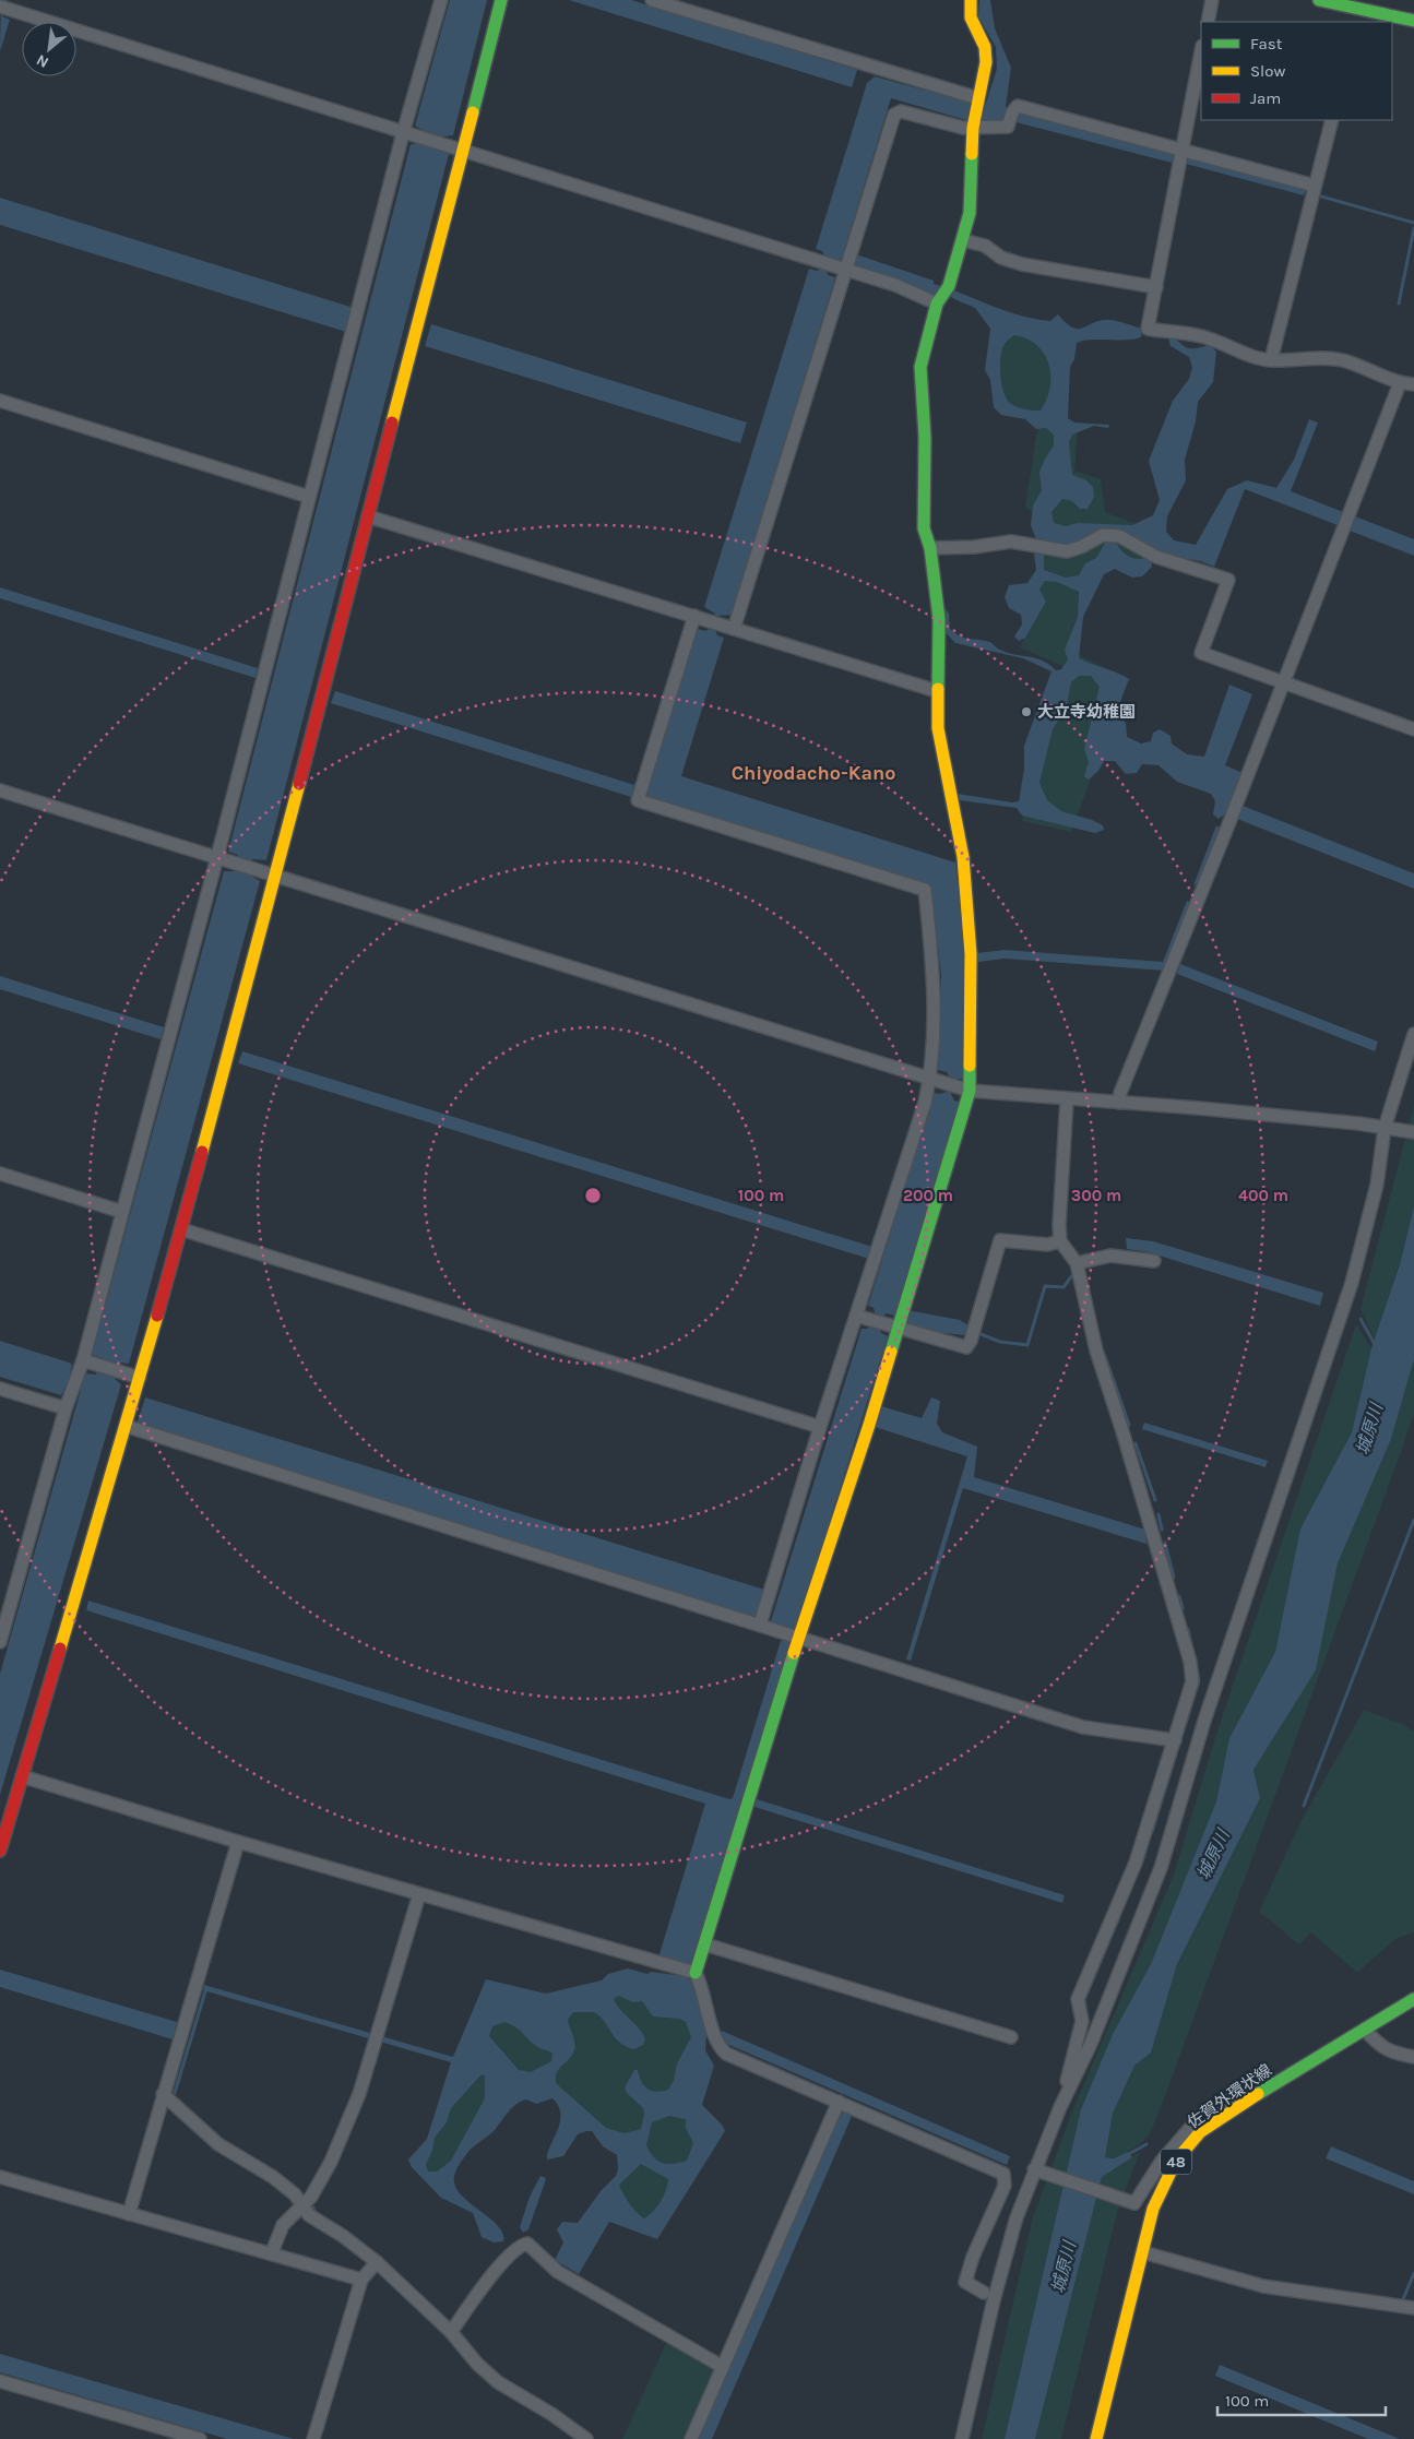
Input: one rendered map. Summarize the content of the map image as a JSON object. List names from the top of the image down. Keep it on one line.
{"streets":{"main road":["佐賀外環状線","48"]},"districts":["Chiyodacho-Kano"],"water":["城原川"],"places":["大立寺幼稚園"],"legend":["Fast","Slow","Jam"],"scale_bar":"100 m","north":"bottom left","rings":["100 m","200 m","300 m","400 m"]}
